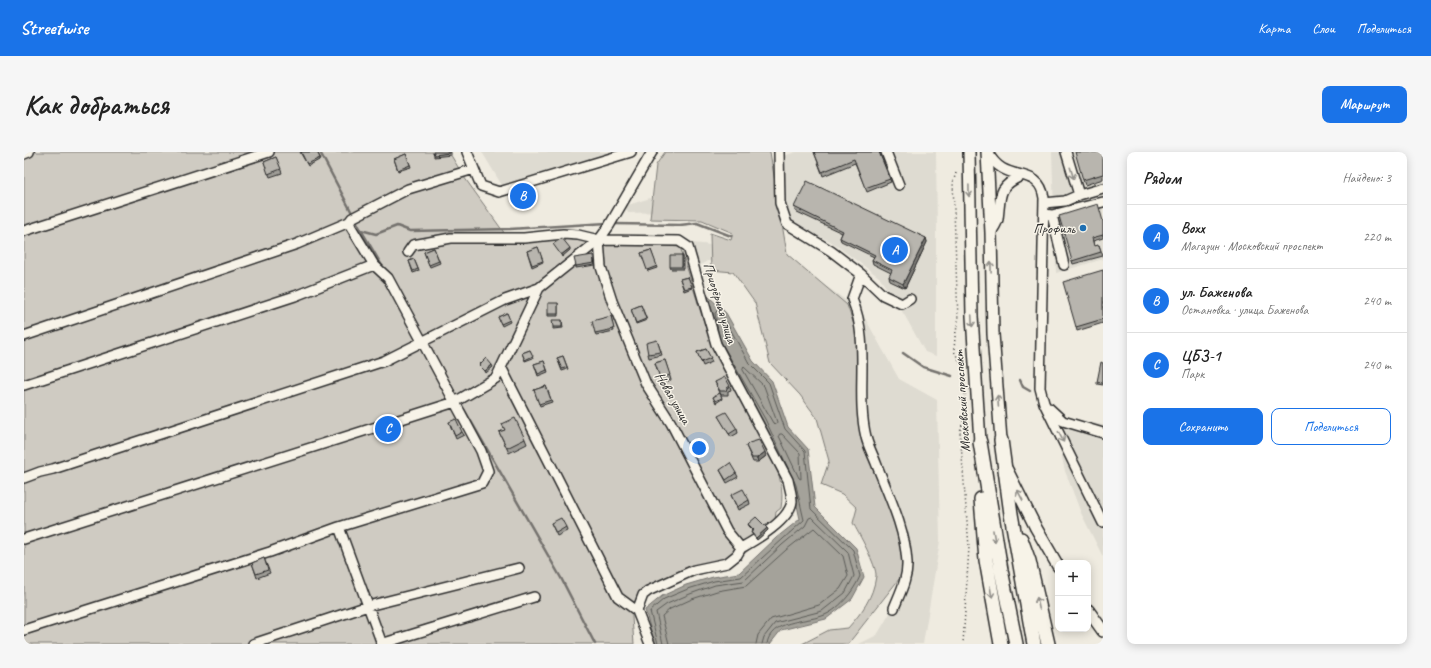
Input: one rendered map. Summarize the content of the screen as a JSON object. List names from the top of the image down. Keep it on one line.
{"streets":{"highway":["Московский проспект"],"street":["Приозёрная улица","Новая улица"]},"crossings":[["Приозёрная улица","Новая улица"]],"places":["Профиль"],"page":{"header":"Streetwise","nav":["Карта","Слои","Поделиться"],"buttons":["Маршрут",["Сохранить","Поделиться"]],"title":"Как добраться","heading":["Рядом","Найдено: 3"],"pins":["B","A","C"],"list":[{"mark":"A","name":"Boxx","note":"Магазин · Московский проспект","value":"220 m"},{"mark":"B","name":"ул. Баженова","note":"Остановка · улица Баженова","value":"240 m"},{"mark":"C","name":"ЦБЗ-1","note":"Парк","value":"240 m"}],"map_buttons":["+","−"]}}
